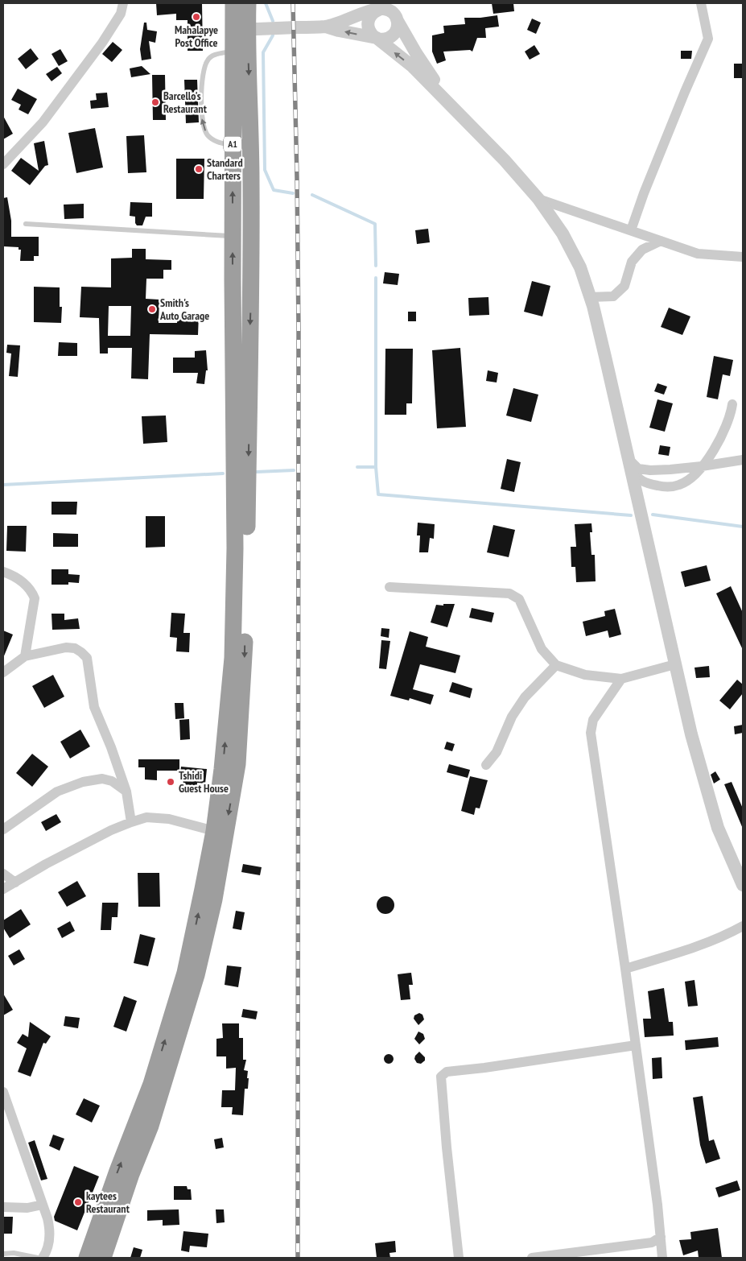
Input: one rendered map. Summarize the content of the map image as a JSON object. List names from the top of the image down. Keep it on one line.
{"streets":{"highway":["A1"]},"places":["Mahalapye Post Office","Barcello's Restaurant","Standard Charters","Smith's Auto Garage","Tshidi Guest House","kaytees Restaurant"]}
